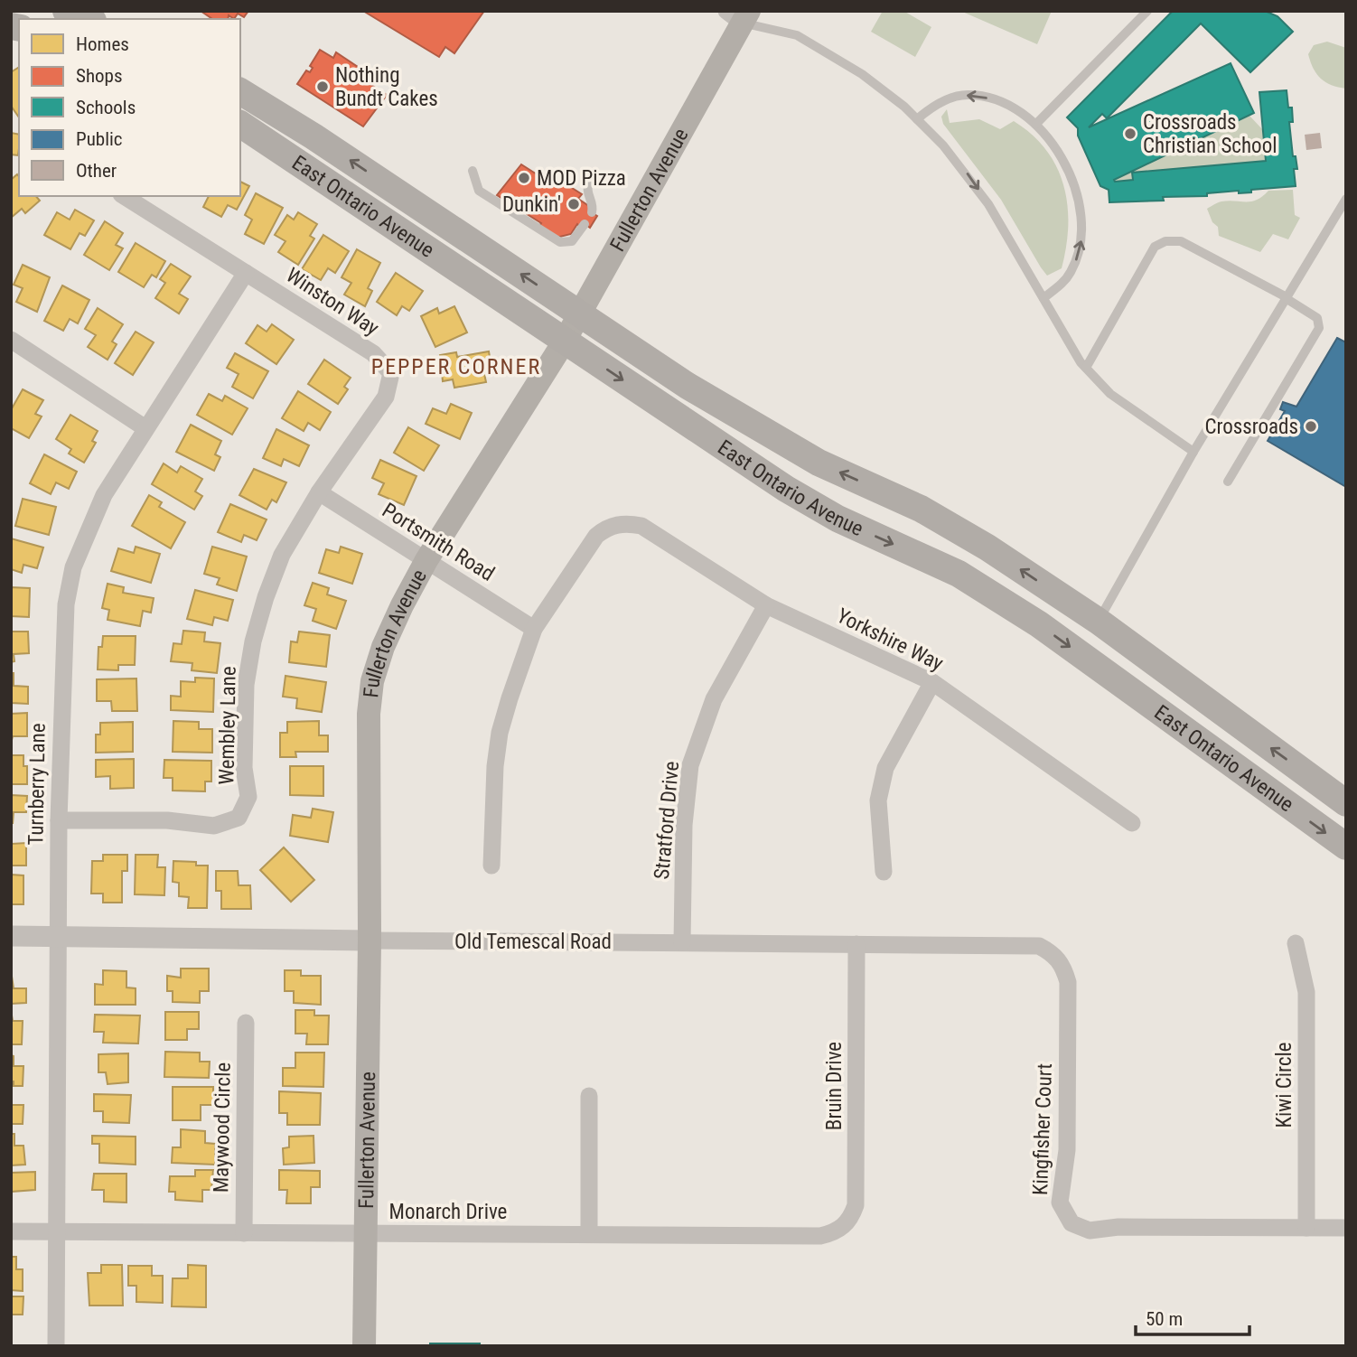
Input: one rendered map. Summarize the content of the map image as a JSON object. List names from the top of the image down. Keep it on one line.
{"streets":{"main road":["Fullerton Avenue","East Ontario Avenue"],"street":["Winston Way","Portsmith Road","Yorkshire Way","Wembley Lane","Turnberry Lane","Stratford Drive","Old Temescal Road","Kiwi Circle","Bruin Drive","Maywood Circle","Kingfisher Court","Monarch Drive"]},"crossings":[["Fullerton Avenue","East Ontario Avenue"],["Fullerton Avenue","Portsmith Road"],["Fullerton Avenue","Old Temescal Road"],["Fullerton Avenue","Monarch Drive"],["Winston Way","Wembley Lane"],["Winston Way","Turnberry Lane"],["Portsmith Road","Yorkshire Way"],["Portsmith Road","Wembley Lane"],["Yorkshire Way","Stratford Drive"],["Wembley Lane","Turnberry Lane"],["Turnberry Lane","Old Temescal Road"],["Turnberry Lane","Monarch Drive"],["Stratford Drive","Old Temescal Road"],["Old Temescal Road","Bruin Drive"],["Old Temescal Road","Kingfisher Court"],["Kiwi Circle","Kingfisher Court"],["Bruin Drive","Monarch Drive"],["Maywood Circle","Monarch Drive"]],"districts":["PEPPER CORNER"],"places":["Nothing Bundt Cakes","Crossroads Christian School","MOD Pizza","Dunkin'","Crossroads"],"legend":["Homes","Shops","Schools","Public","Other"],"scale_bar":"50 m"}
